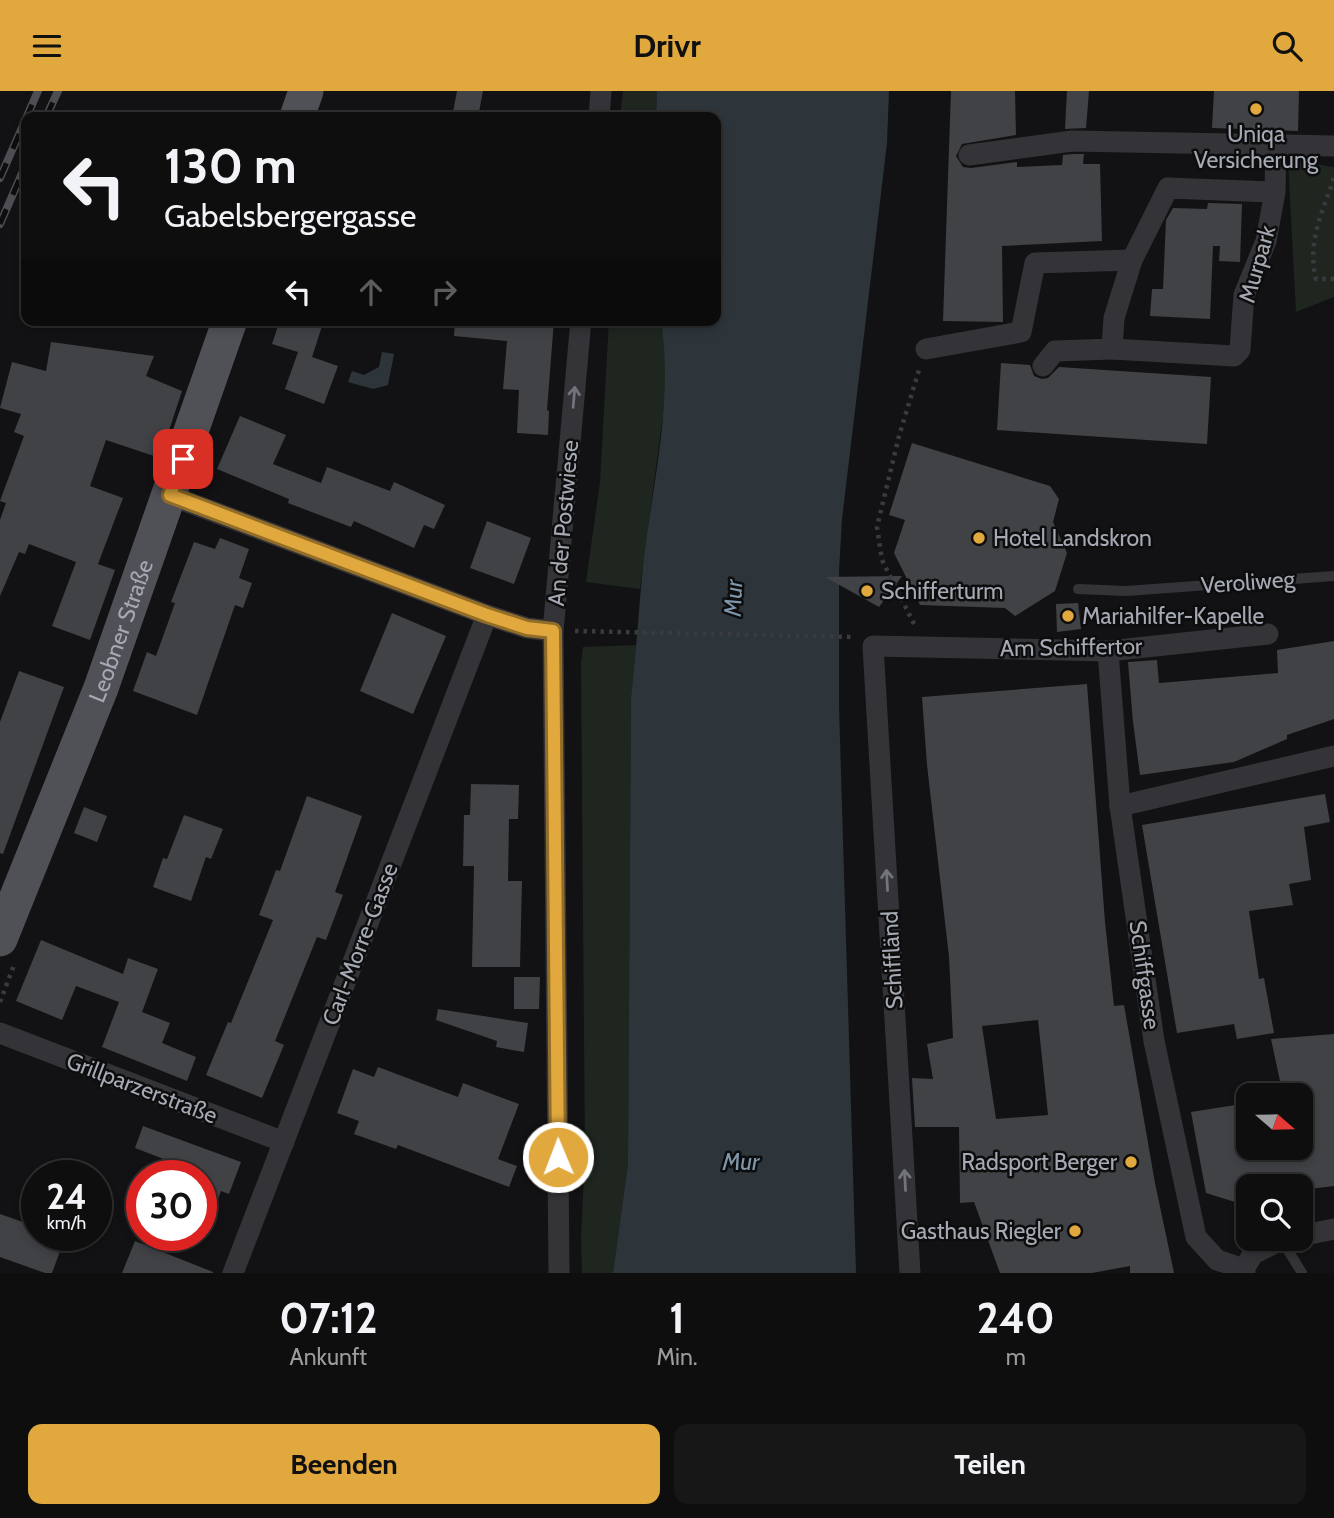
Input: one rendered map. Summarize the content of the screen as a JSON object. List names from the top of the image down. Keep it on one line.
{"streets":{"main road":["Leobner Straße"],"street":["Murpark","An der Postwiese","Am Schiffertor","Carl-Morre-Gasse","Schiffländ","Schiffgasse","Grillparzerstraße"],"lane":["Veroliweg"]},"crossings":[["Am Schiffertor","Schiffländ"],["Am Schiffertor","Schiffgasse"],["Carl-Morre-Gasse","Grillparzerstraße"]],"one_way":["Schiffländ"],"water":["Mur"],"places":["Uniqa Versicherung","Hotel Landskron","Schifferturm","Mariahilfer-Kapelle","Radsport Berger","Gasthaus Riegler"],"north":"right","page":{"header":"Drivr","turn":["130 m","Gabelsbergergasse"],"speed":"24 km/h","limit":"30","eta":["07:12","Ankunft","1","Min.","240","m"],"buttons":["Beenden","Teilen"]}}
